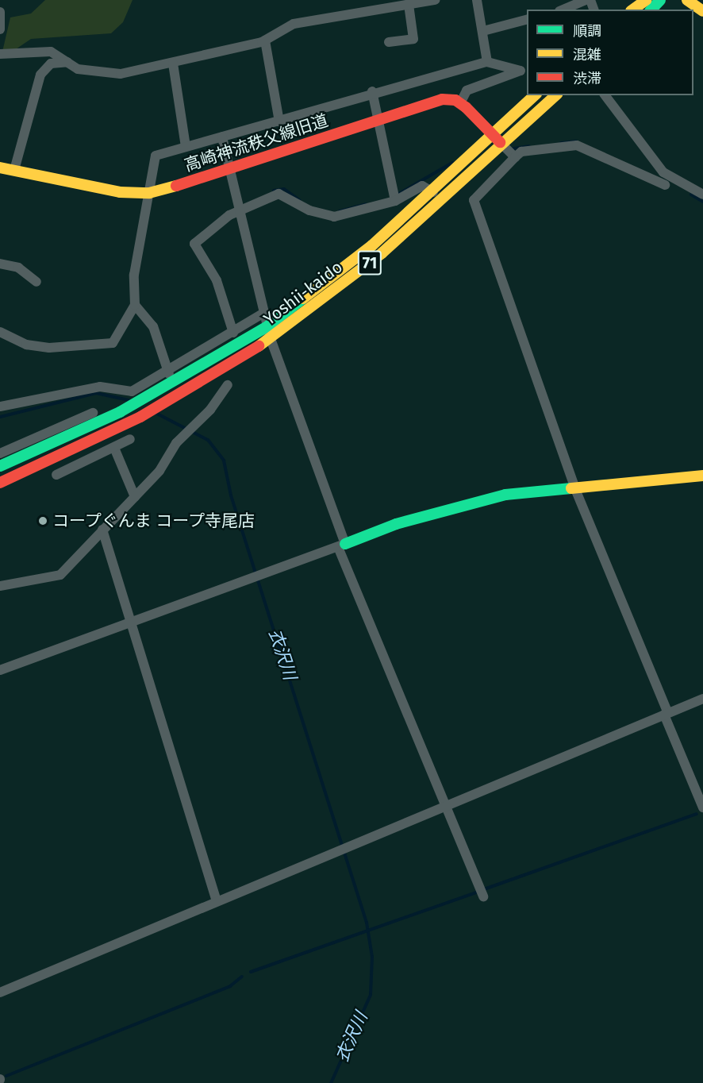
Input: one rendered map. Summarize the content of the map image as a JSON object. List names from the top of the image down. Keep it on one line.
{"streets":{"main road":["高崎神流秩父線旧道","71","Yoshii-kaido"]},"water":["衣沢川"],"places":["コープぐんま コープ寺尾店"],"legend":["順調","混雑","渋滞"]}
